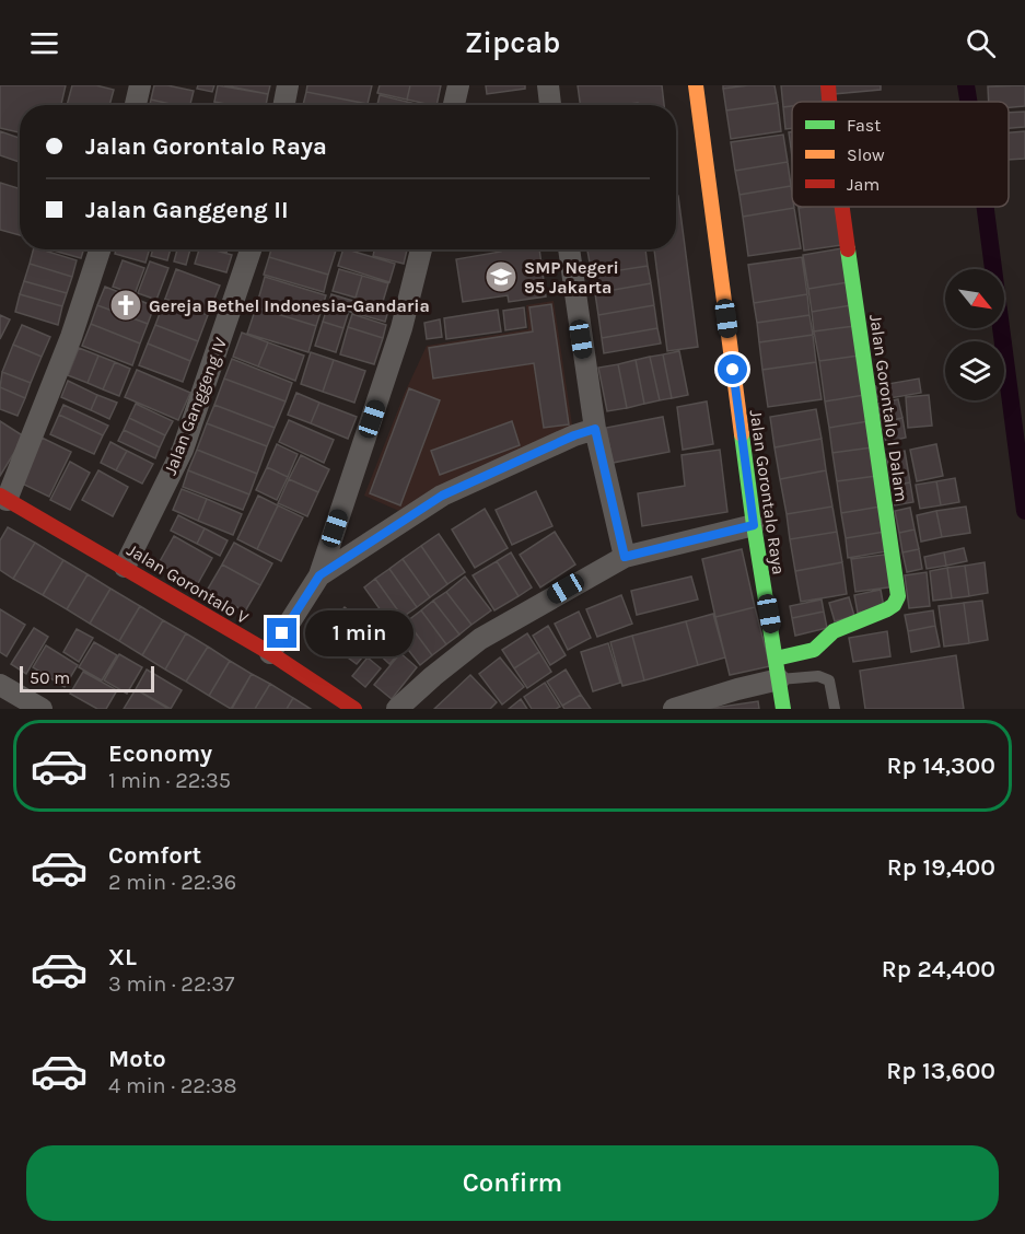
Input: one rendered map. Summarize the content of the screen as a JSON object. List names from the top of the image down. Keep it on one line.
{"streets":{"street":["Jalan Ganggeng IV","Jalan Gorontalo I Dalam","Jalan Gorontalo Raya","Jalan Gorontalo V"]},"crossings":[["Jalan Ganggeng IV","Jalan Gorontalo V"],["Jalan Gorontalo I Dalam","Jalan Gorontalo Raya"]],"places":{"school or university":["SMP Negeri 95 Jakarta"],"church":["Gereja Bethel Indonesia-Gandaria"]},"legend":["Fast","Slow","Jam"],"scale_bar":"50 m","north":"bottom right","page":{"header":"Zipcab","banner":["Jalan Gorontalo Raya","Jalan Ganggeng II"],"bubble":"1 min","scale":"50 m","list":[{"name":"Economy","note":"1 min · 22:35","value":"Rp 14,300"},{"name":"Comfort","note":"2 min · 22:36","value":"Rp 19,400"},{"name":"XL","note":"3 min · 22:37","value":"Rp 24,400"},{"name":"Moto","note":"4 min · 22:38","value":"Rp 13,600"}],"buttons":"Confirm"}}
